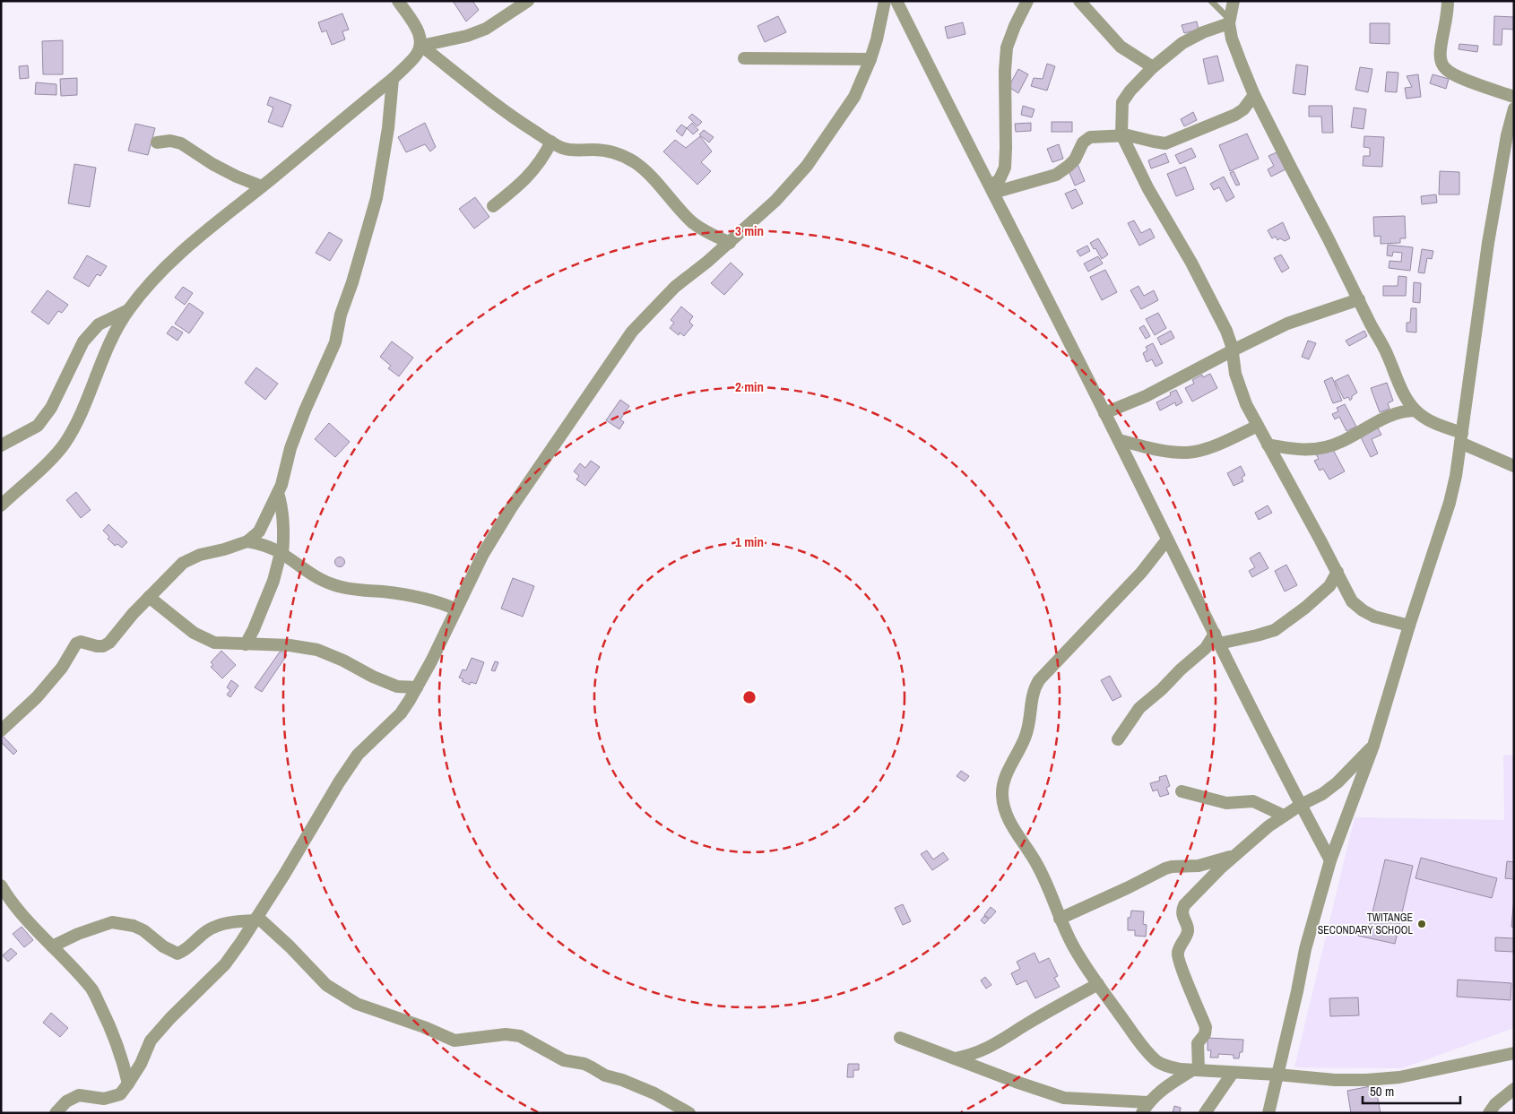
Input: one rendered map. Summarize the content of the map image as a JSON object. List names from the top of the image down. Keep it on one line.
{"places":["TWITANGE SECONDARY SCHOOL"],"scale_bar":"50 m","rings":["3 min","2 min","1 min"]}
